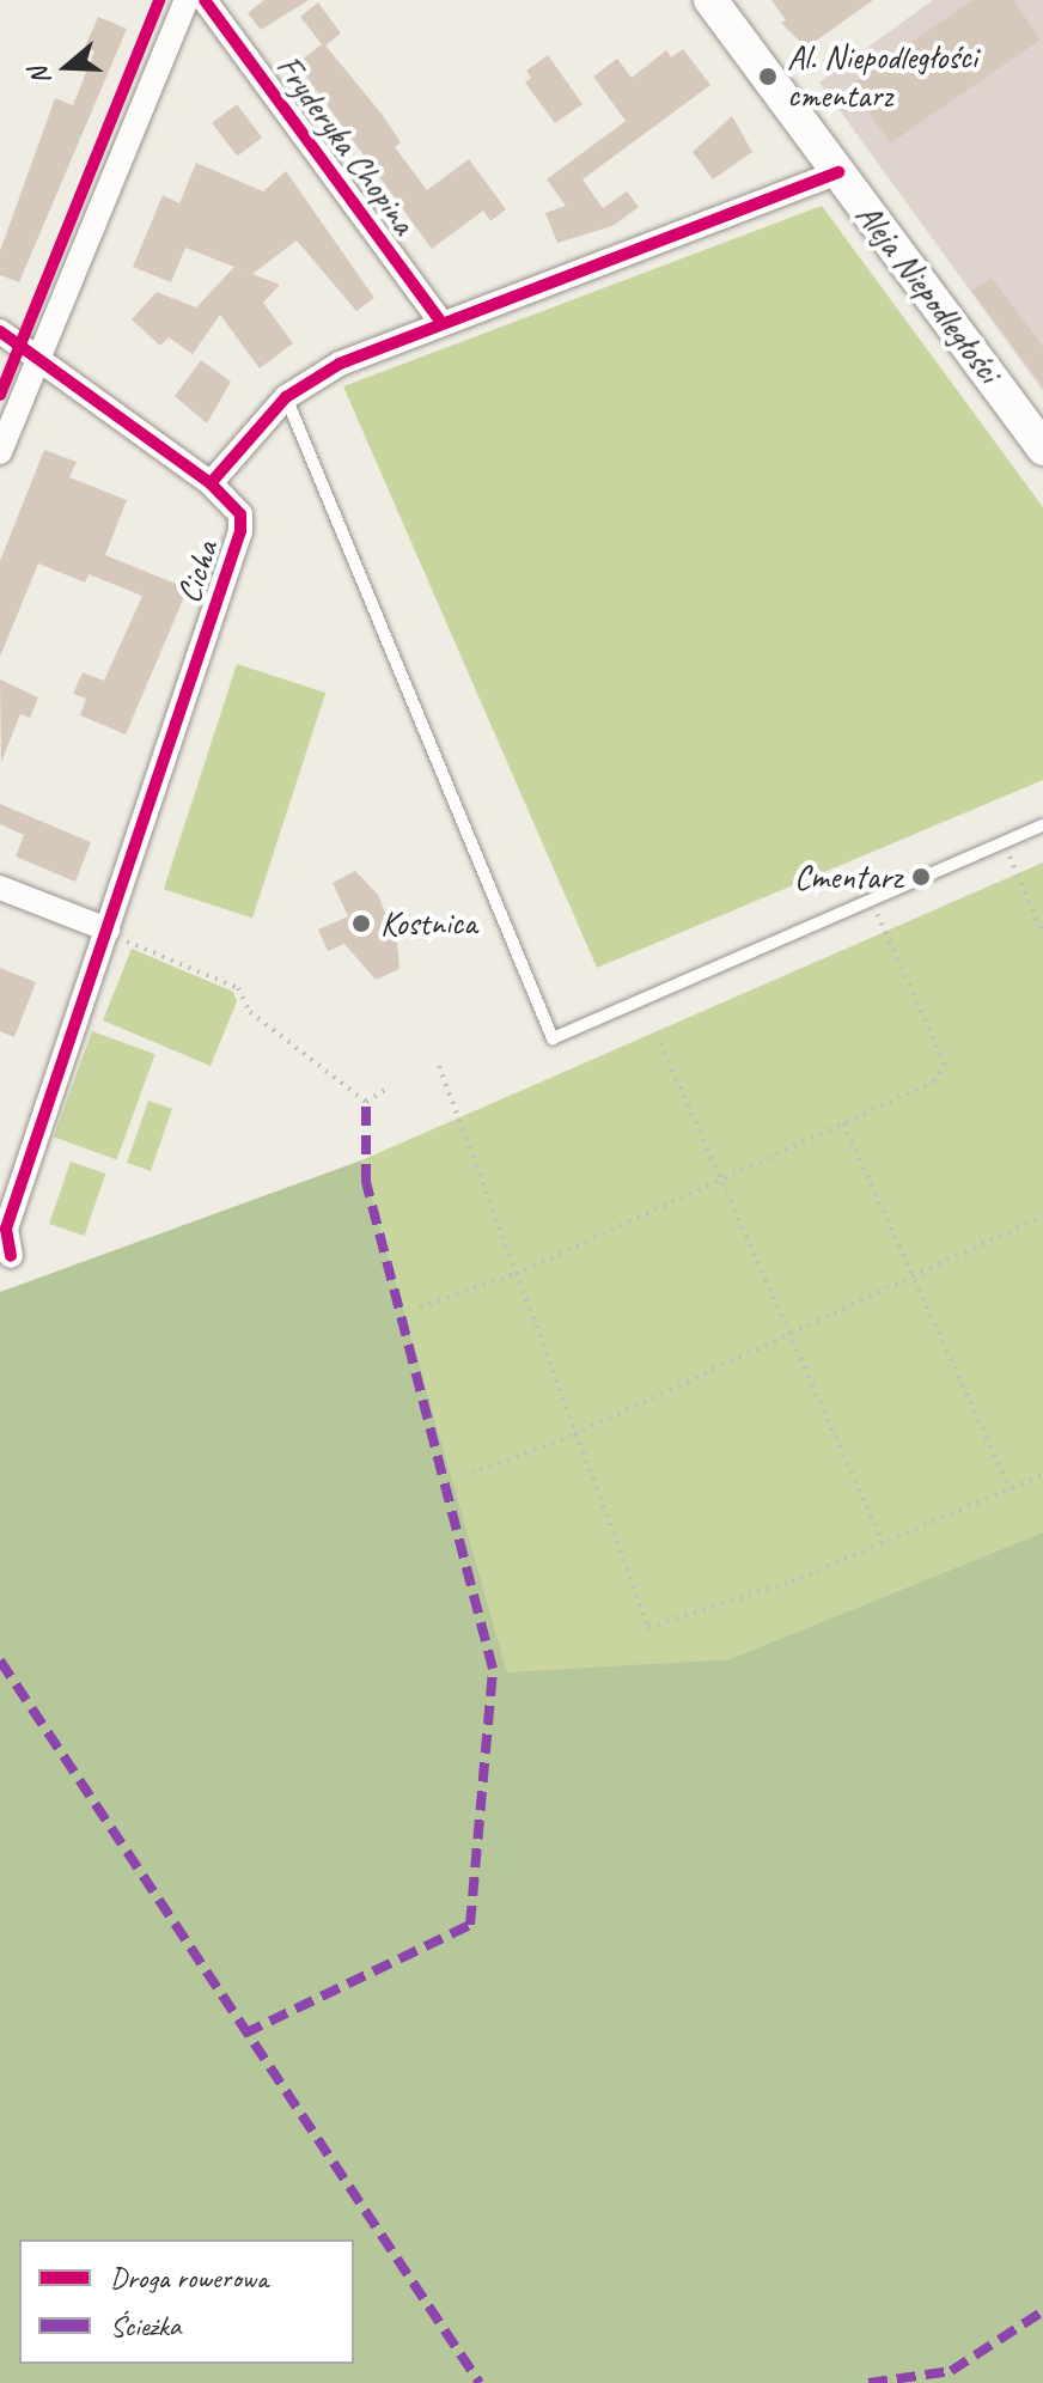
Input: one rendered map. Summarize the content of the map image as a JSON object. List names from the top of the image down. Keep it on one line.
{"streets":{"main road":["Aleja Niepodległości"],"street":["Fryderyka Chopina","Cicha"]},"places":["Al. Niepodległości cmentarz","Cmentarz","Kostnica"],"legend":["Droga rowerowa","Ścieżka"],"north":"left"}
